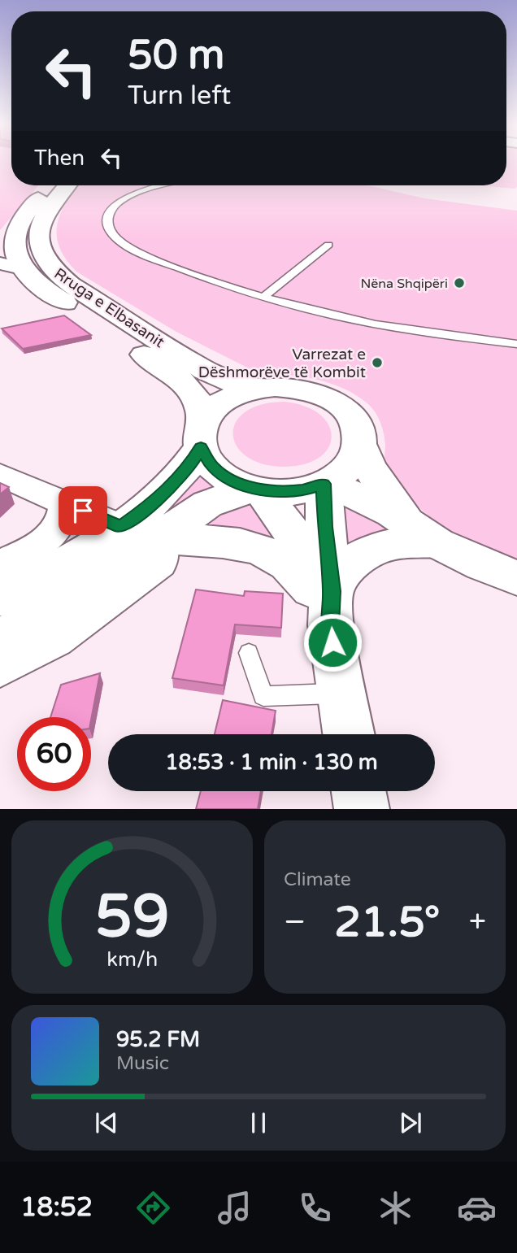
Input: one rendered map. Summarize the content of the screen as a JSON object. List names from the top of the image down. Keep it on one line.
{"streets":{"main road":["Rruga e Elbasanit"]},"places":["Nëna Shqipëri","Varrezat e Dëshmorëve të Kombit"],"page":{"turn":["50 m","Turn left"],"then":"Then","limit":"60","trip":"18:53 · 1 min · 130 m","tile":"Climate","heat":["−","21.5°","+"],"song":["95.2 FM","Music"],"tabs":"18:52","gauge":["59","km/h"]}}
